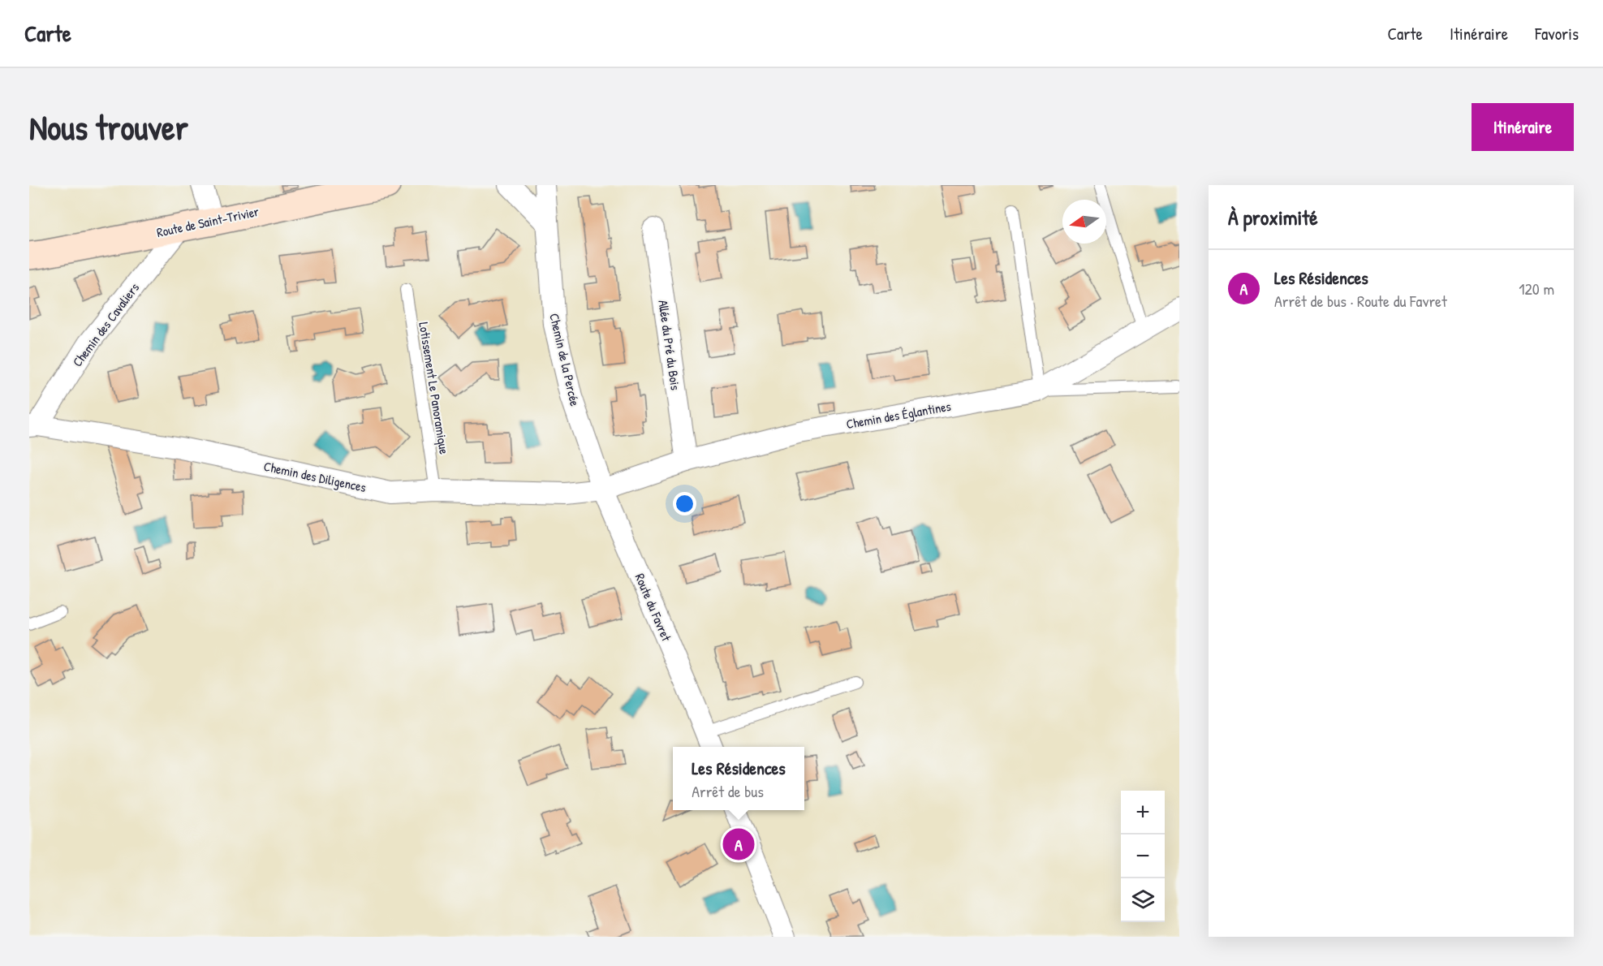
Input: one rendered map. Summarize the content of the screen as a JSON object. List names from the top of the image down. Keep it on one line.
{"streets":{"main road":["Route de Saint-Trivier"],"street":["Chemin des Cavaliers","Allée du Pré du Bois","Chemin de la Percée","Chemin des Églantines","Chemin des Diligences","Route du Favret"],"lane":["Lotissement Le Panoramique"]},"crossings":[["Route de Saint-Trivier","Chemin des Cavaliers"],["Chemin des Cavaliers","Chemin des Diligences"],["Allée du Pré du Bois","Chemin des Églantines"],["Chemin de la Percée","Route du Favret"],["Lotissement Le Panoramique","Chemin des Diligences"],["Chemin des Églantines","Chemin des Diligences"],["Chemin des Églantines","Route du Favret"],["Chemin des Diligences","Route du Favret"]],"north":"left","page":{"header":"Carte","nav":["Carte","Itinéraire","Favoris"],"buttons":"Itinéraire","title":"Nous trouver","heading":"À proximité","list":[{"mark":"A","name":"Les Résidences","note":"Arrêt de bus · Route du Favret","value":"120 m"}],"popup":["Les Résidences","Arrêt de bus"],"map_buttons":["+","−"],"pins":"A"}}
